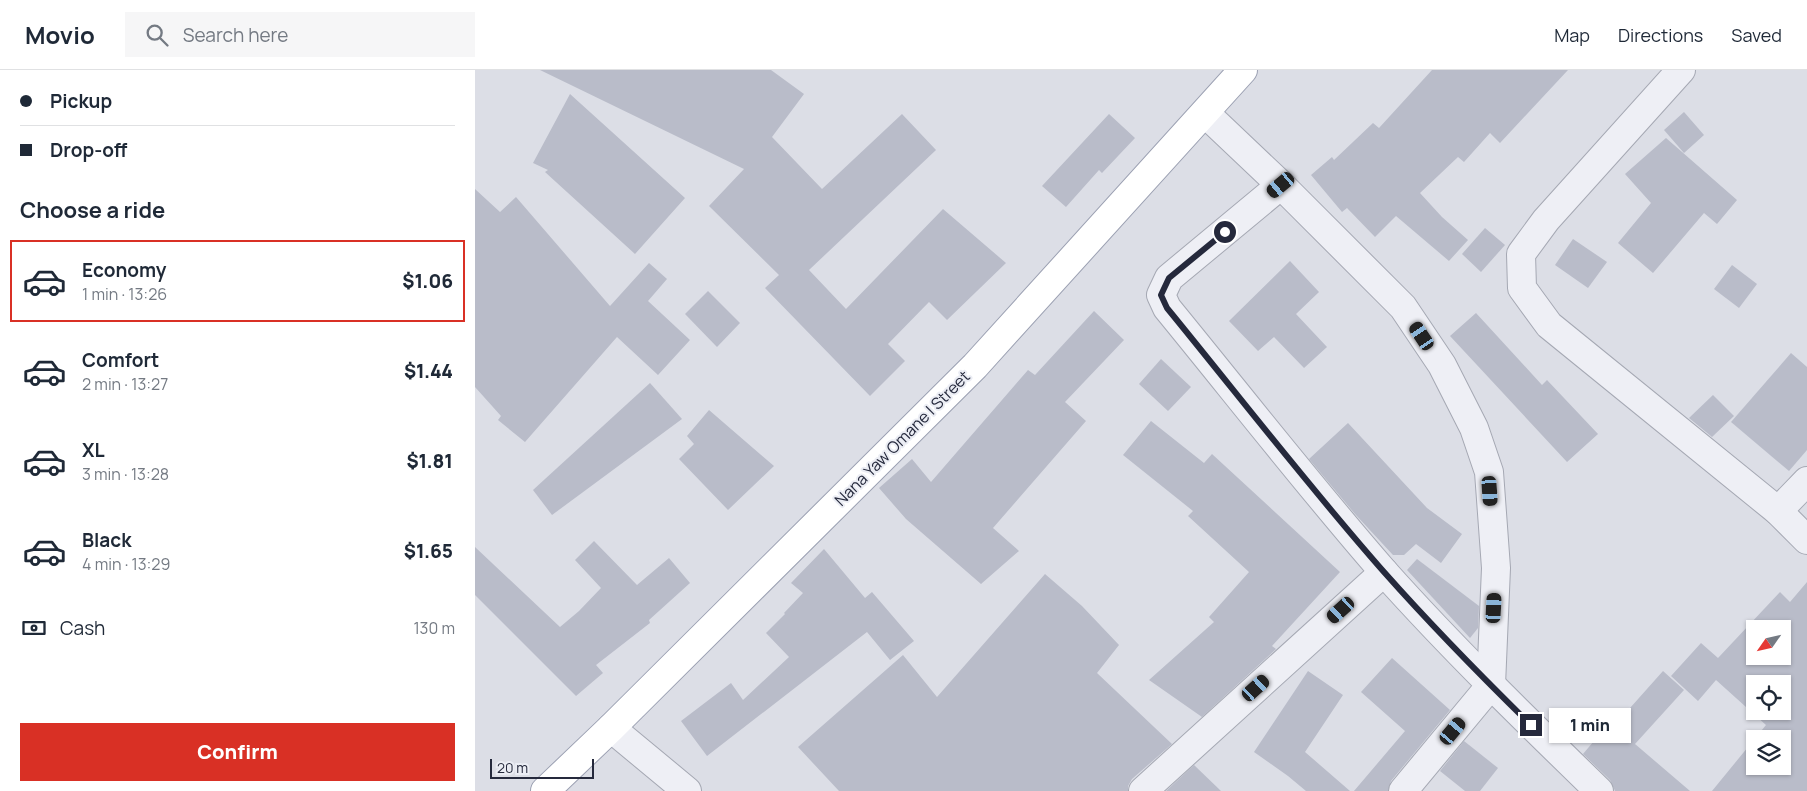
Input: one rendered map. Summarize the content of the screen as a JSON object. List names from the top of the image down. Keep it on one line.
{"streets":{"main road":["Nana Yaw Omane I Street"]},"scale_bar":"20 m","north":"bottom left","page":{"header":"Movio","search":"Search here","nav":["Map","Directions","Saved"],"banner":["Pickup","Drop-off"],"heading":"Choose a ride","list":[{"name":"Economy","note":"1 min · 13:26","value":"$1.06"},{"name":"Comfort","note":"2 min · 13:27","value":"$1.44"},{"name":"XL","note":"3 min · 13:28","value":"$1.81"},{"name":"Black","note":"4 min · 13:29","value":"$1.65"}],"pay":["Cash","130 m"],"bubble":"1 min","buttons":"Confirm","scale":"20 m"}}
